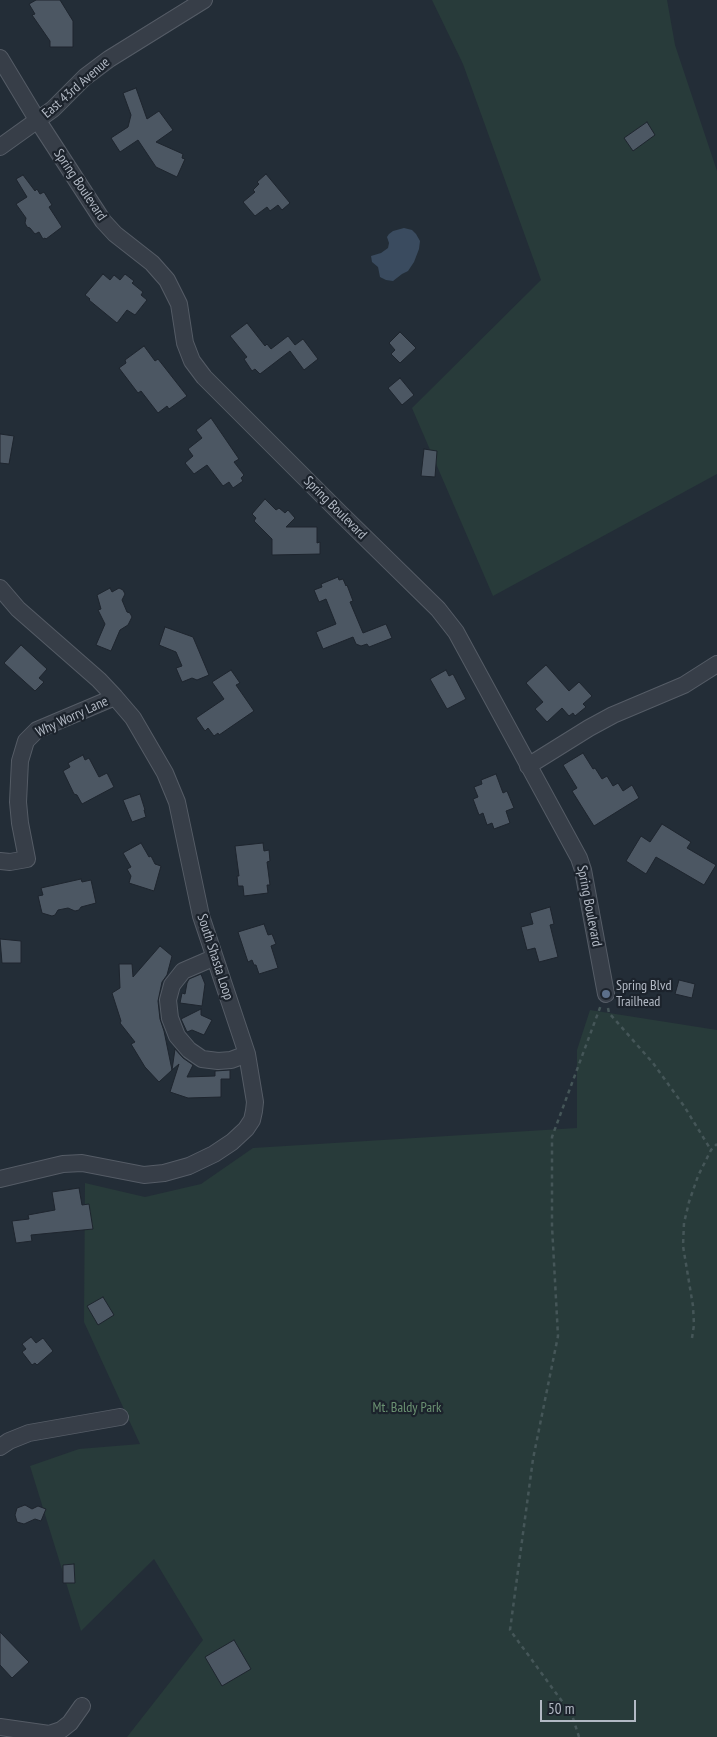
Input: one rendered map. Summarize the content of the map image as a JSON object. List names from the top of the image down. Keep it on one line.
{"streets":{"street":["East 43rd Avenue","Spring Boulevard","Why Worry Lane","South Shasta Loop"]},"crossings":[["East 43rd Avenue","Spring Boulevard"],["Why Worry Lane","South Shasta Loop"]],"parks":["Mt. Baldy Park"],"places":["Spring Blvd Trailhead"],"scale_bar":"50 m"}
